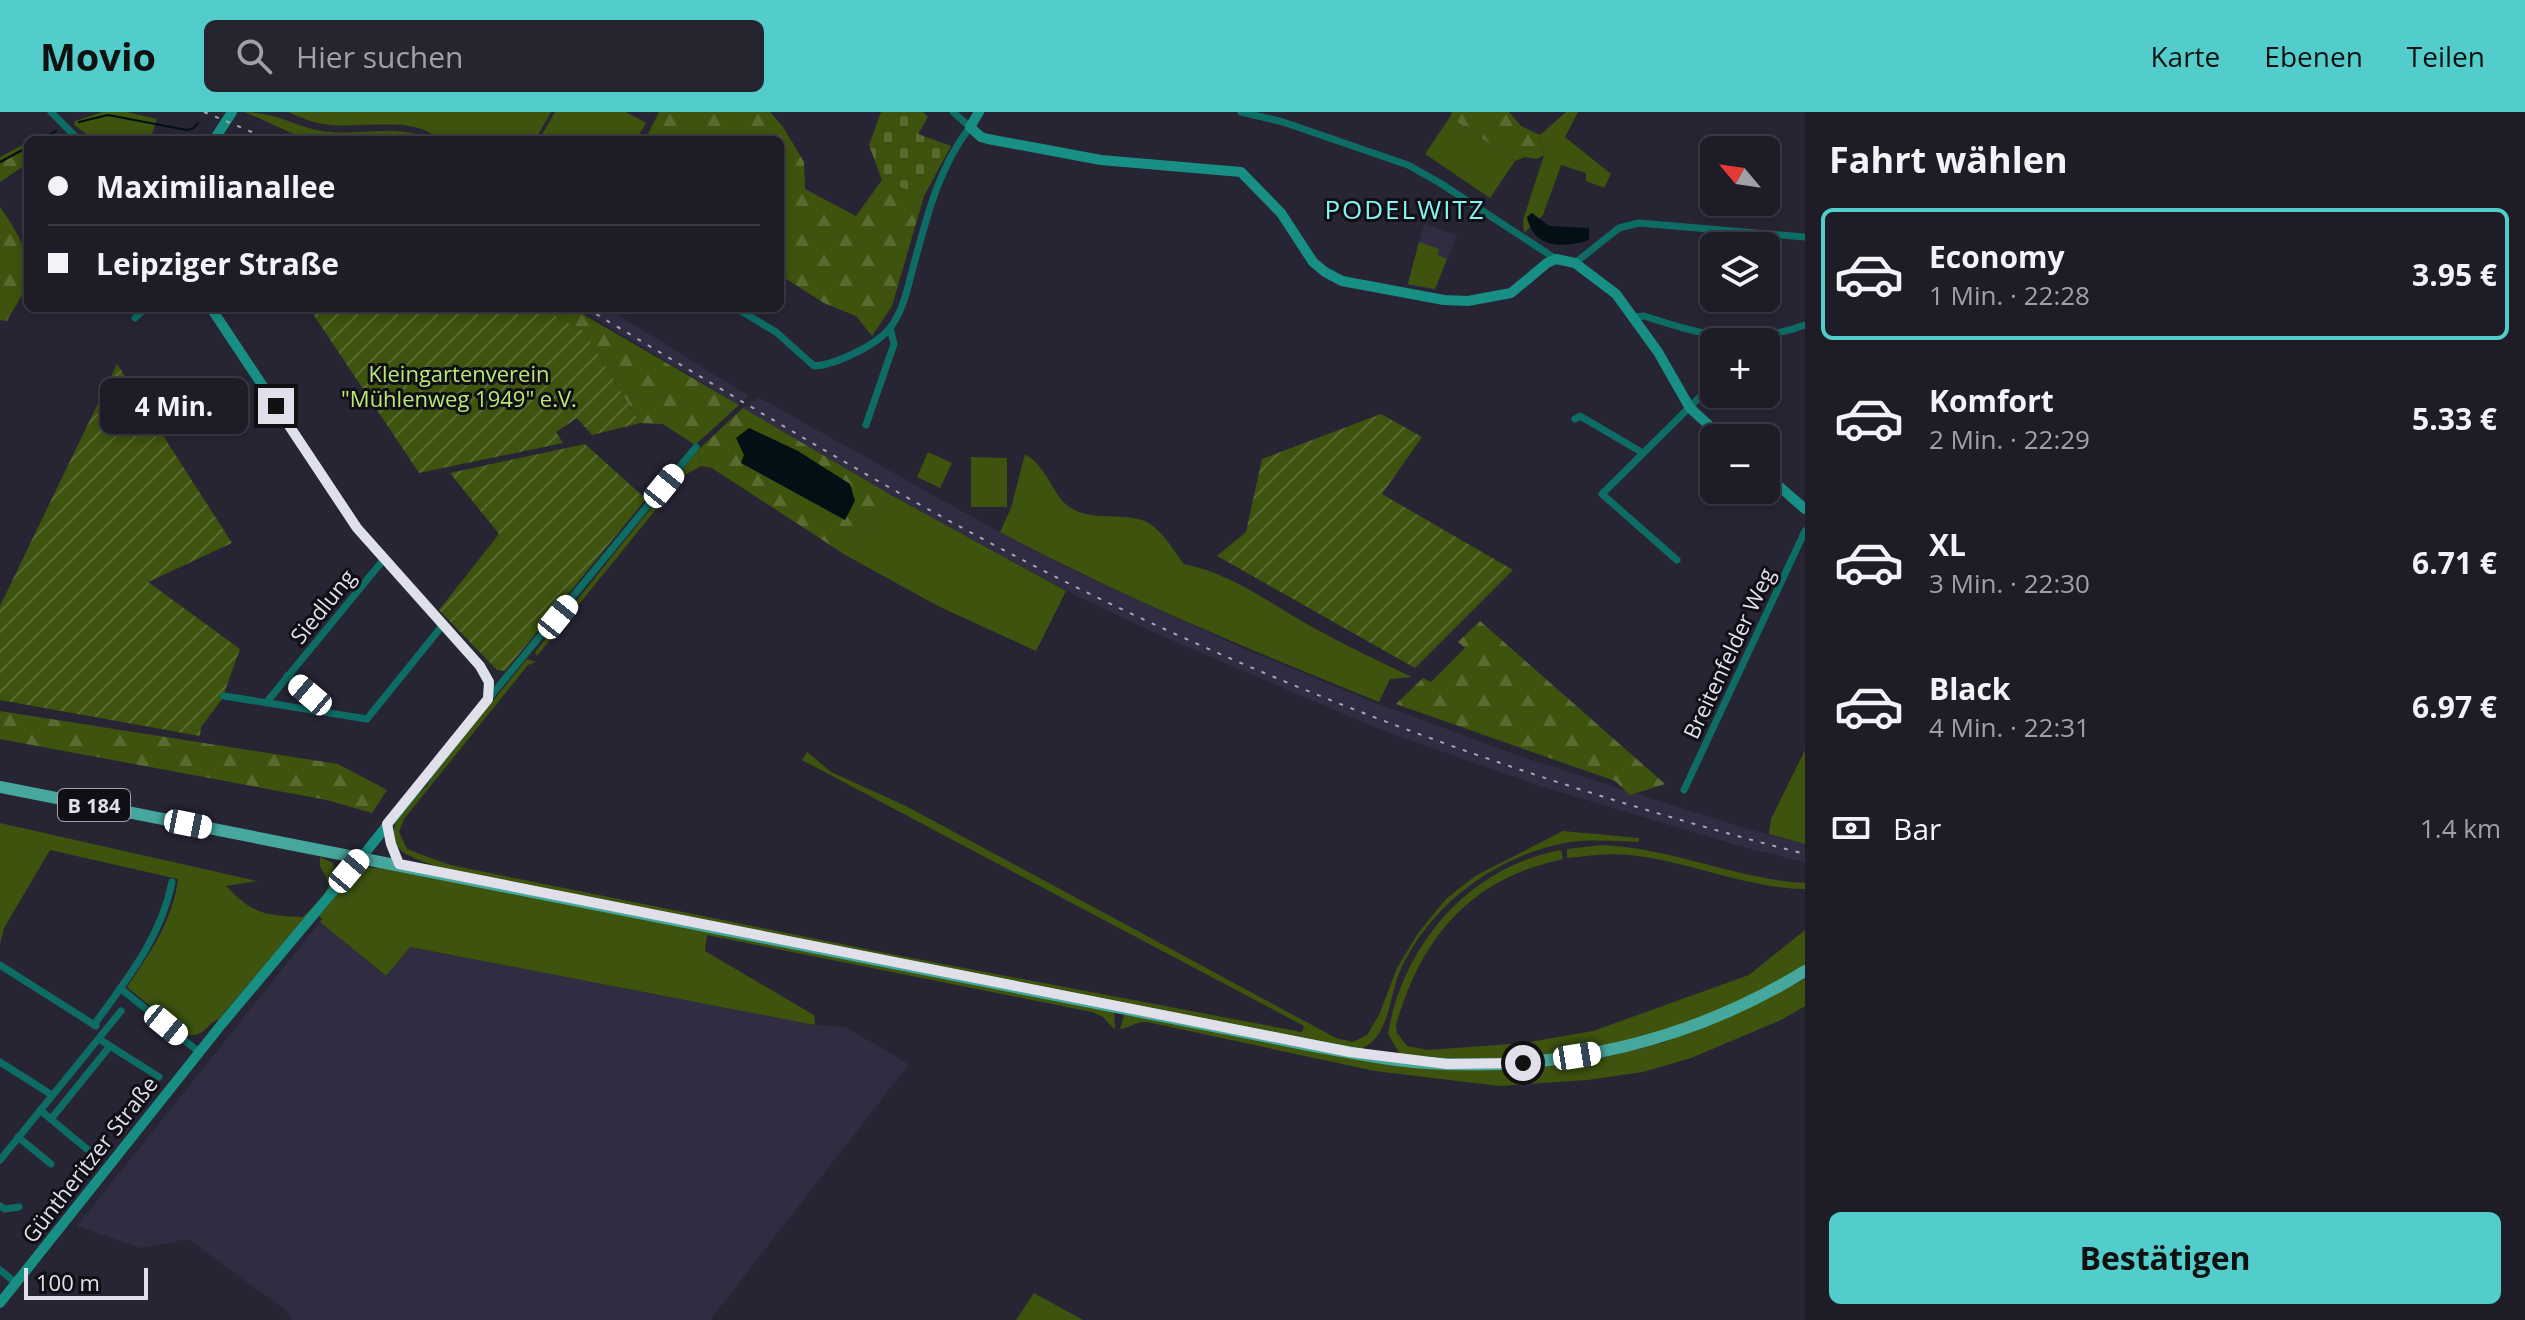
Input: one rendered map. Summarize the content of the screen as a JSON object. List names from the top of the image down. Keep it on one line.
{"streets":{"main road":["B 184"],"street":["Siedlung","Breitenfelder Weg","Güntheritzer Straße"]},"crossings":[["B 184","Güntheritzer Straße"]],"districts":["PODELWITZ"],"parks":["Kleingartenverein \"Mühlenweg 1949\" e.V."],"scale_bar":"100 m","north":"top left","page":{"header":"Movio","search":"Hier suchen","nav":["Karte","Ebenen","Teilen"],"heading":"Fahrt wählen","map_buttons":["+","−"],"banner":["Maximilianallee","Leipziger Straße"],"list":[{"name":"Economy","note":"1 Min. · 22:28","value":"3.95 €"},{"name":"Komfort","note":"2 Min. · 22:29","value":"5.33 €"},{"name":"XL","note":"3 Min. · 22:30","value":"6.71 €"},{"name":"Black","note":"4 Min. · 22:31","value":"6.97 €"}],"bubble":"4 Min.","pay":["Bar","1.4 km"],"buttons":"Bestätigen","scale":"100 m"}}
